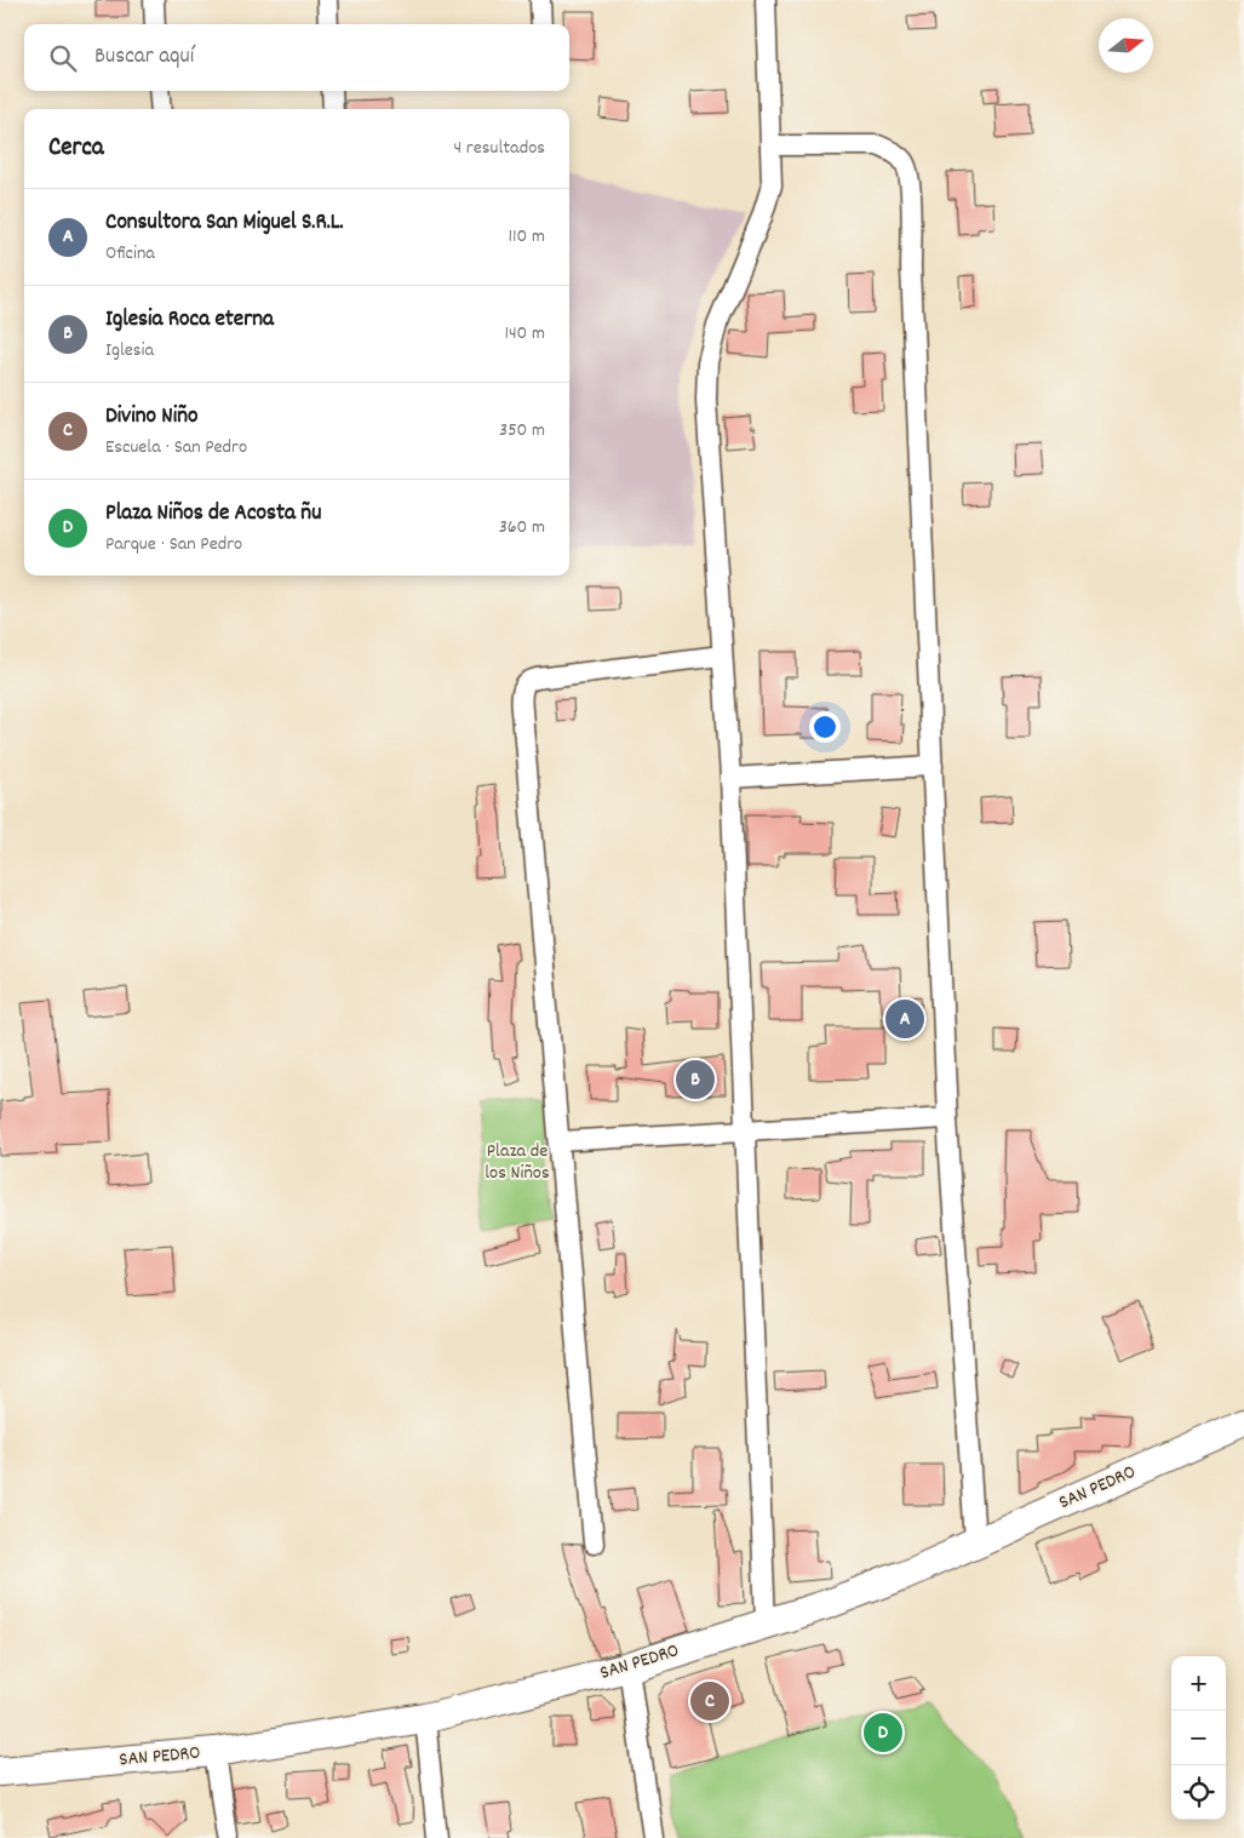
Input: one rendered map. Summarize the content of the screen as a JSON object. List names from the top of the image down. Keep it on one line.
{"streets":{"main road":["SAN PEDRO"]},"parks":["Plaza de los Niños"],"north":"right","page":{"search":"Buscar aquí","heading":["Cerca","4 resultados"],"list":[{"mark":"A","name":"Consultora San Miguel S.R.L.","note":"Oficina","value":"110 m"},{"mark":"B","name":"Iglesia Roca eterna","note":"Iglesia","value":"140 m"},{"mark":"C","name":"Divino Niño","note":"Escuela · San Pedro","value":"350 m"},{"mark":"D","name":"Plaza Niños de Acosta ñu","note":"Parque · San Pedro","value":"360 m"}],"pins":["A","B","C","D"],"map_buttons":["+","−"]}}
